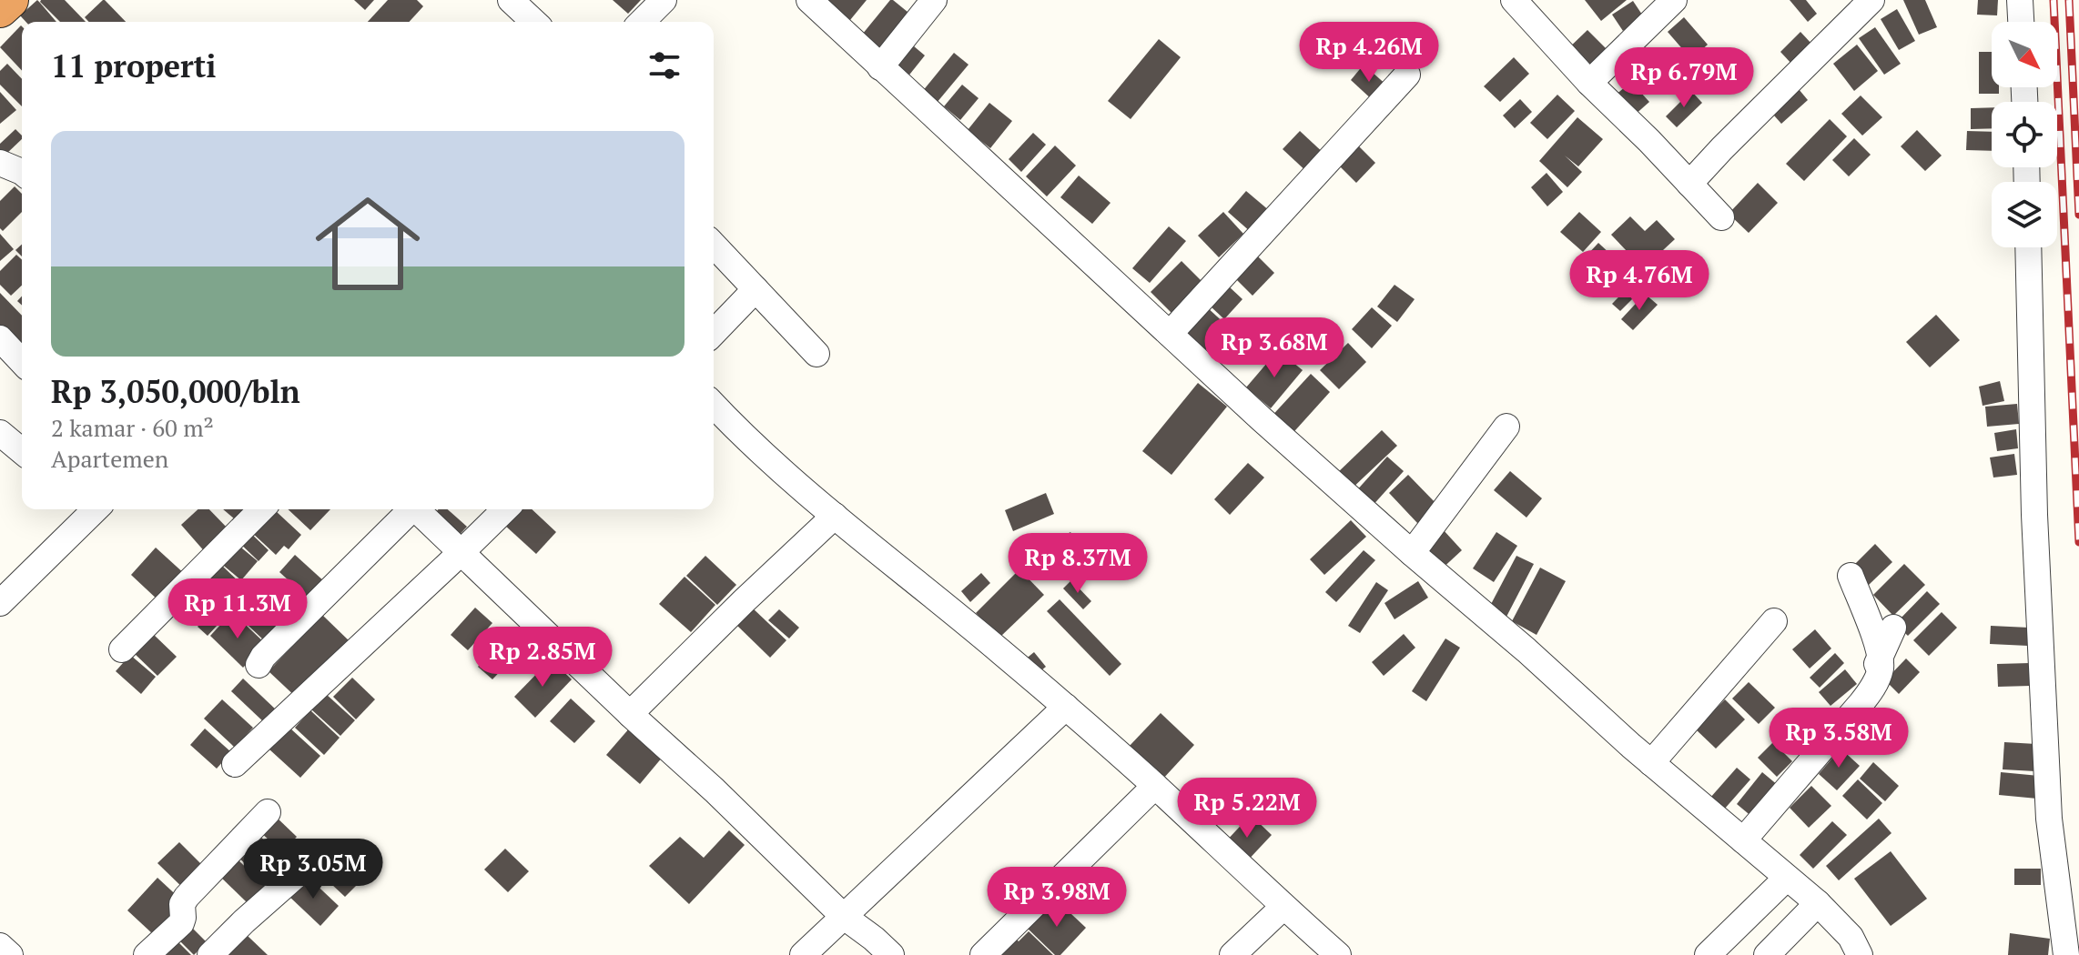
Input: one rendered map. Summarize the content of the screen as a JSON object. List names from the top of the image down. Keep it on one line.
{"north":"bottom right","page":{"price":["Rp 4.26M","Rp 6.79M","Rp 4.76M","Rp 3.68M","Rp 8.37M","Rp 11.3M","Rp 2.85M","Rp 3.58M","Rp 5.22M","Rp 3.05M","Rp 3.98M"],"heading":"11 properti","list":[{"name":"Rp 3,050,000/bln","note":"2 kamar · 60 m² · Apartemen"}]}}
